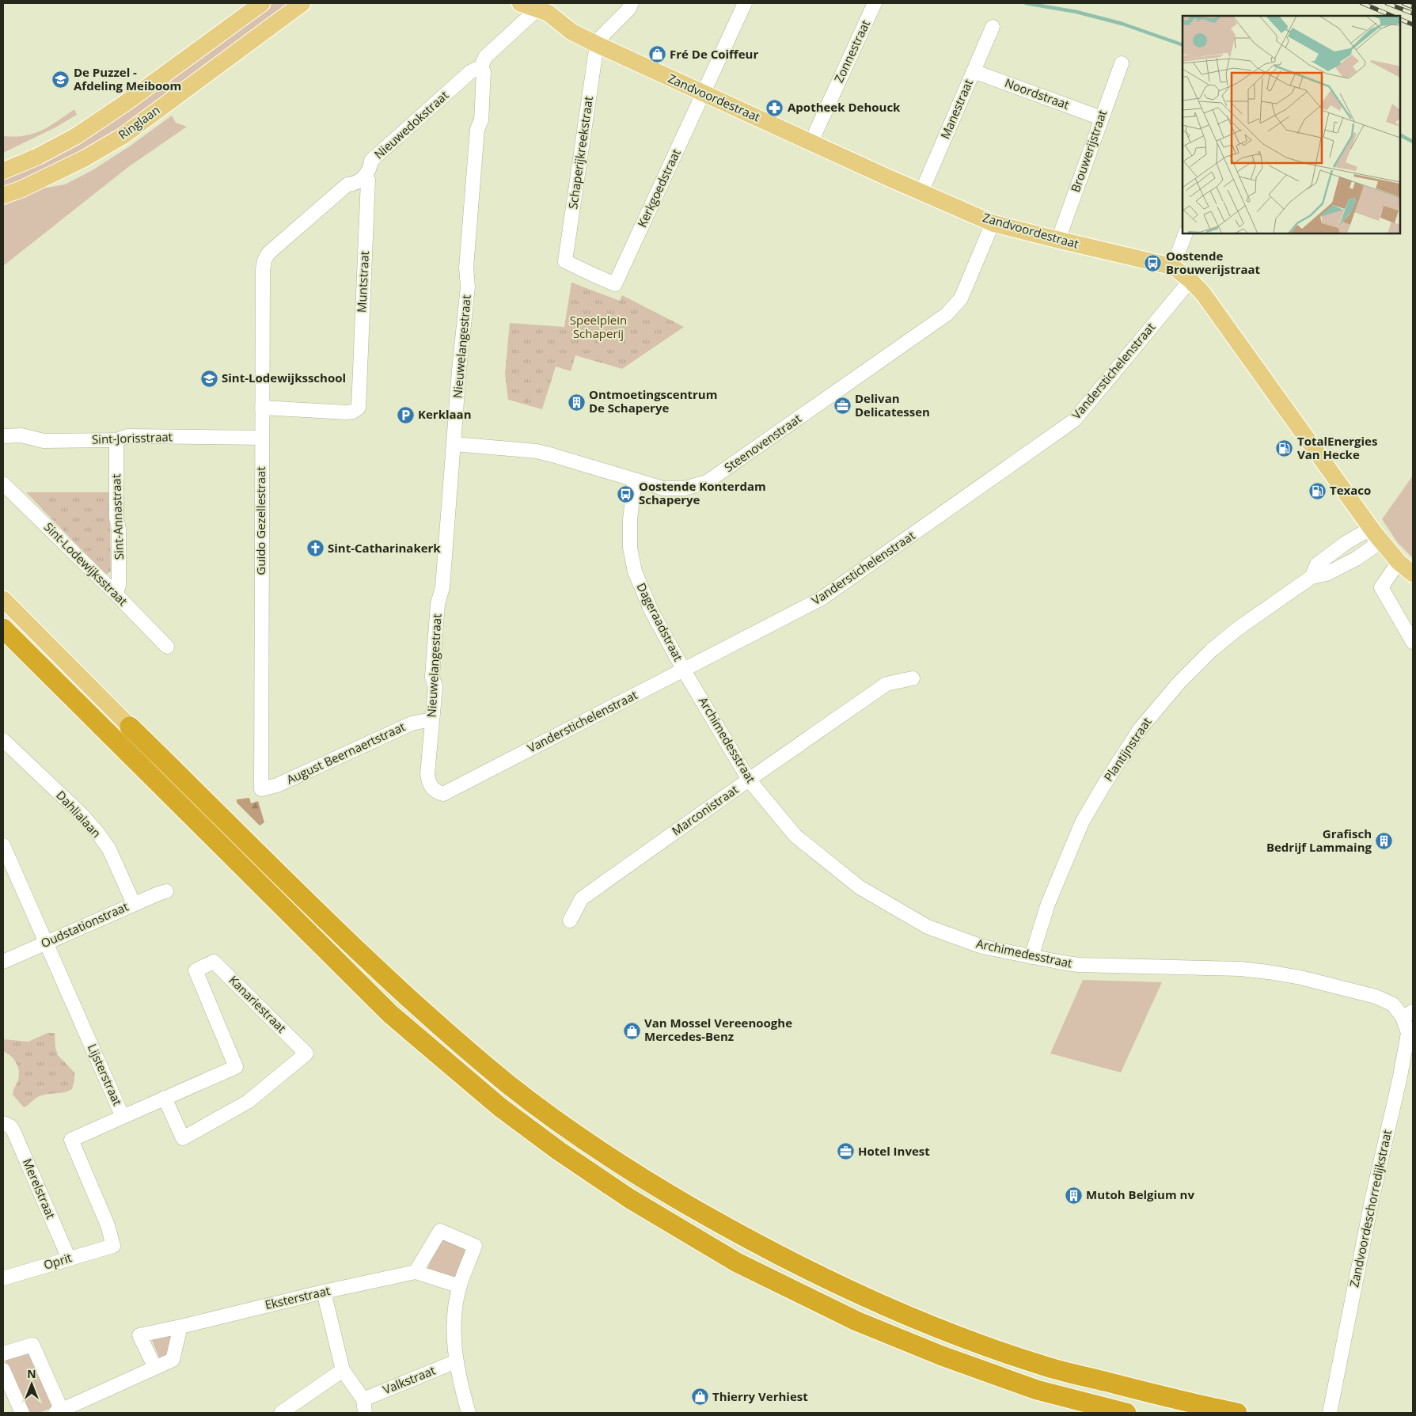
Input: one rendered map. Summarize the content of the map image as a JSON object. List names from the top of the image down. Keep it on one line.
{"streets":{"main road":["Zandvoordestraat","Ringlaan"],"street":["Zonnestraat","Noordstraat","Manestraat","Nieuwedokstraat","Brouwerijstraat","Schaperijkreekstraat","Kerkgoedstraat","Muntstraat","Nieuwelangestraat","Vanderstichelenstraat","Sint-Jorisstraat","Steenovenstraat","Sint-Annastraat","Guido Gezellestraat","Sint-Lodewijksstraat","Dageraadstraat","Archimedesstraat","Plantijnstraat","August Beernaertstraat","Marconistraat","Dahlialaan","Oudstationstraat","Kanariestraat","Lijsterstraat","Merelstraat","Zandvoordeschorredijkstraat","Oprit","Eksterstraat","Valkstraat"]},"crossings":[["Zonnestraat","Zandvoordestraat"],["Noordstraat","Manestraat"],["Noordstraat","Brouwerijstraat"],["Zandvoordestraat","Manestraat"],["Zandvoordestraat","Nieuwedokstraat"],["Zandvoordestraat","Brouwerijstraat"],["Zandvoordestraat","Schaperijkreekstraat"],["Zandvoordestraat","Kerkgoedstraat"],["Zandvoordestraat","Vanderstichelenstraat"],["Zandvoordestraat","Steenovenstraat"],["Zandvoordestraat","Plantijnstraat"],["Nieuwedokstraat","Muntstraat"],["Nieuwedokstraat","Nieuwelangestraat"],["Nieuwedokstraat","Guido Gezellestraat"],["Schaperijkreekstraat","Kerkgoedstraat"],["Muntstraat","Guido Gezellestraat"],["Nieuwelangestraat","Vanderstichelenstraat"],["Nieuwelangestraat","Steenovenstraat"],["Nieuwelangestraat","August Beernaertstraat"],["Vanderstichelenstraat","Dageraadstraat"],["Vanderstichelenstraat","Archimedesstraat"],["Sint-Jorisstraat","Sint-Annastraat"],["Sint-Jorisstraat","Guido Gezellestraat"],["Steenovenstraat","Dageraadstraat"],["Sint-Annastraat","Sint-Lodewijksstraat"],["Guido Gezellestraat","August Beernaertstraat"],["Dageraadstraat","Archimedesstraat"],["Archimedesstraat","Plantijnstraat"],["Archimedesstraat","Marconistraat"],["Archimedesstraat","Zandvoordeschorredijkstraat"],["Dahlialaan","Oudstationstraat"],["Oudstationstraat","Lijsterstraat"],["Kanariestraat","Lijsterstraat"],["Lijsterstraat","Oprit"],["Merelstraat","Oprit"]],"parks":["Speelplein Schaperij"],"places":{"shop":["Fré De Coiffeur","Van Mossel Vereenooghe Mercedes-Benz","Thierry Verhiest"],"school or university":["De Puzzel - Afdeling Meiboom","Sint-Lodewijksschool"],"pharmacy":["Apotheek Dehouck"],"bus stop":["Oostende Brouwerijstraat","Oostende Konterdam Schaperye"],"building":["Ontmoetingscentrum De Schaperye","Grafisch Bedrijf Lammaing","Mutoh Belgium nv"],"office":["Delivan Delicatessen","Hotel Invest"],"parking":["Kerklaan"],"fuel station":["TotalEnergies Van Hecke","Texaco"],"church":["Sint-Catharinakerk"]},"north":"top"}
